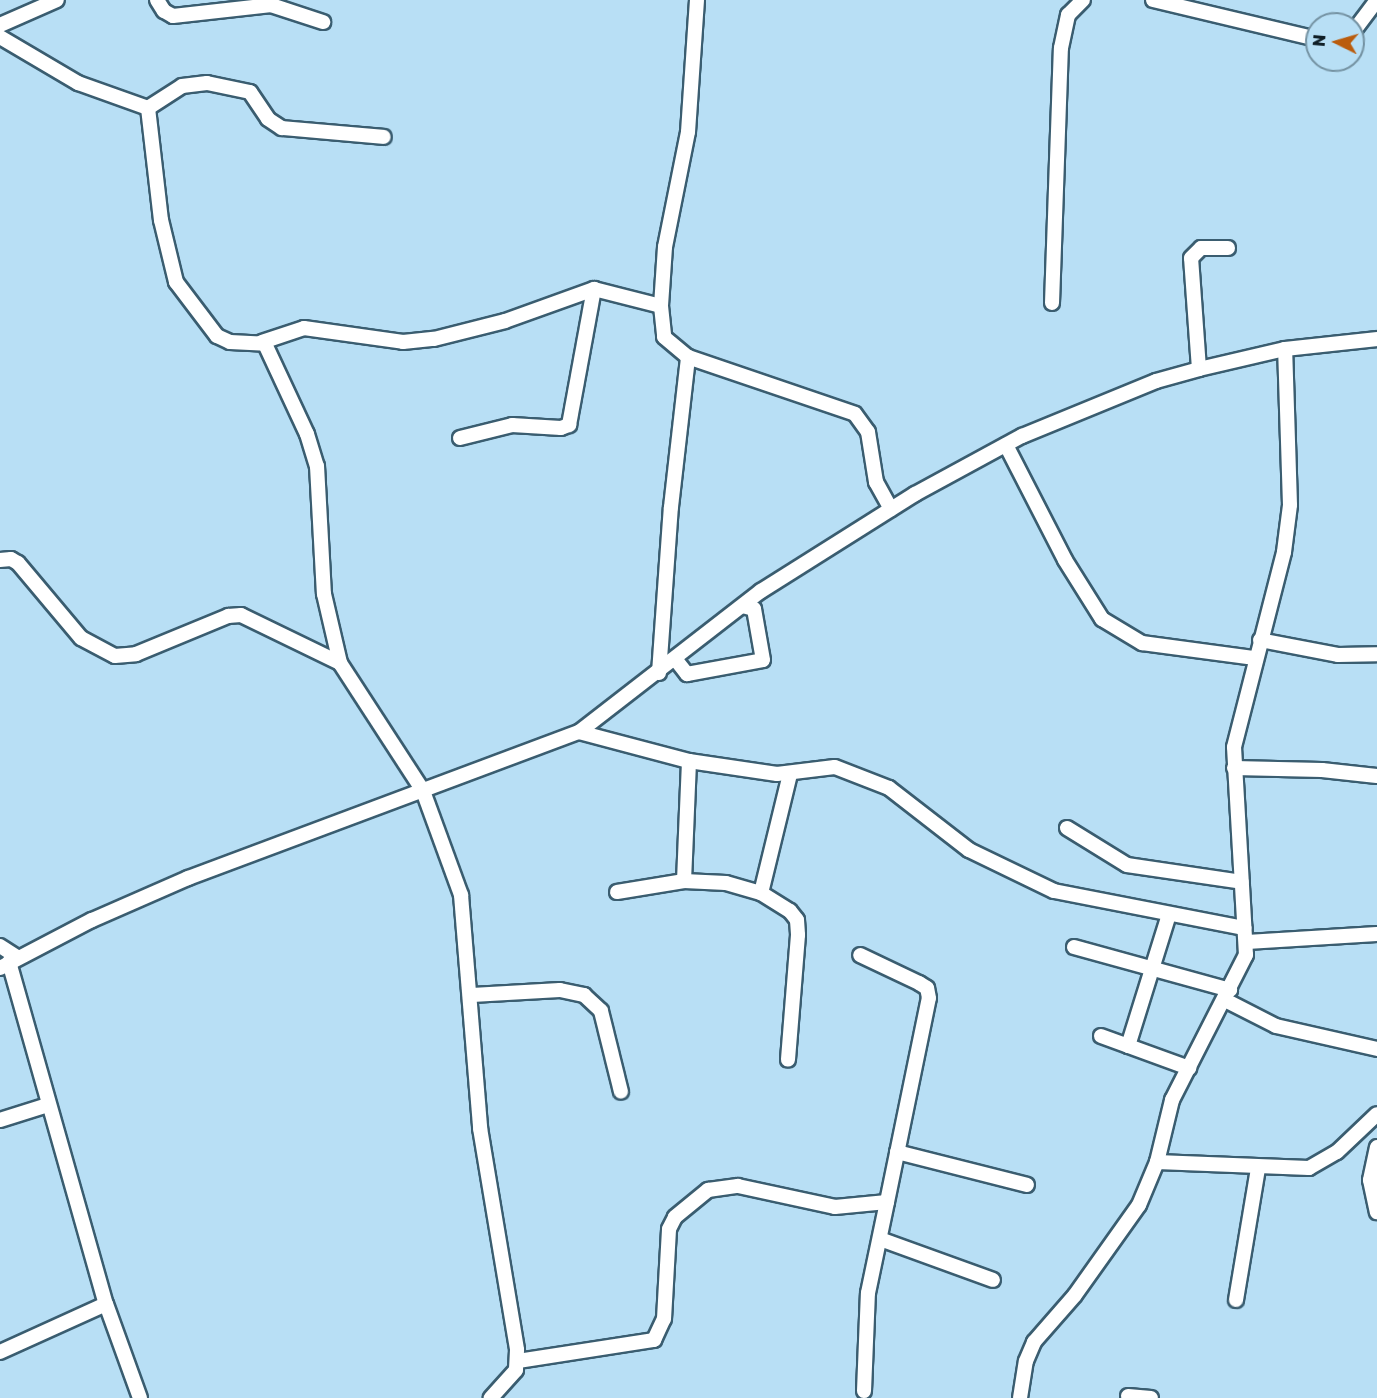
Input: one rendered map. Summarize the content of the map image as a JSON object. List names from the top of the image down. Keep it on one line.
{"north":"left"}
